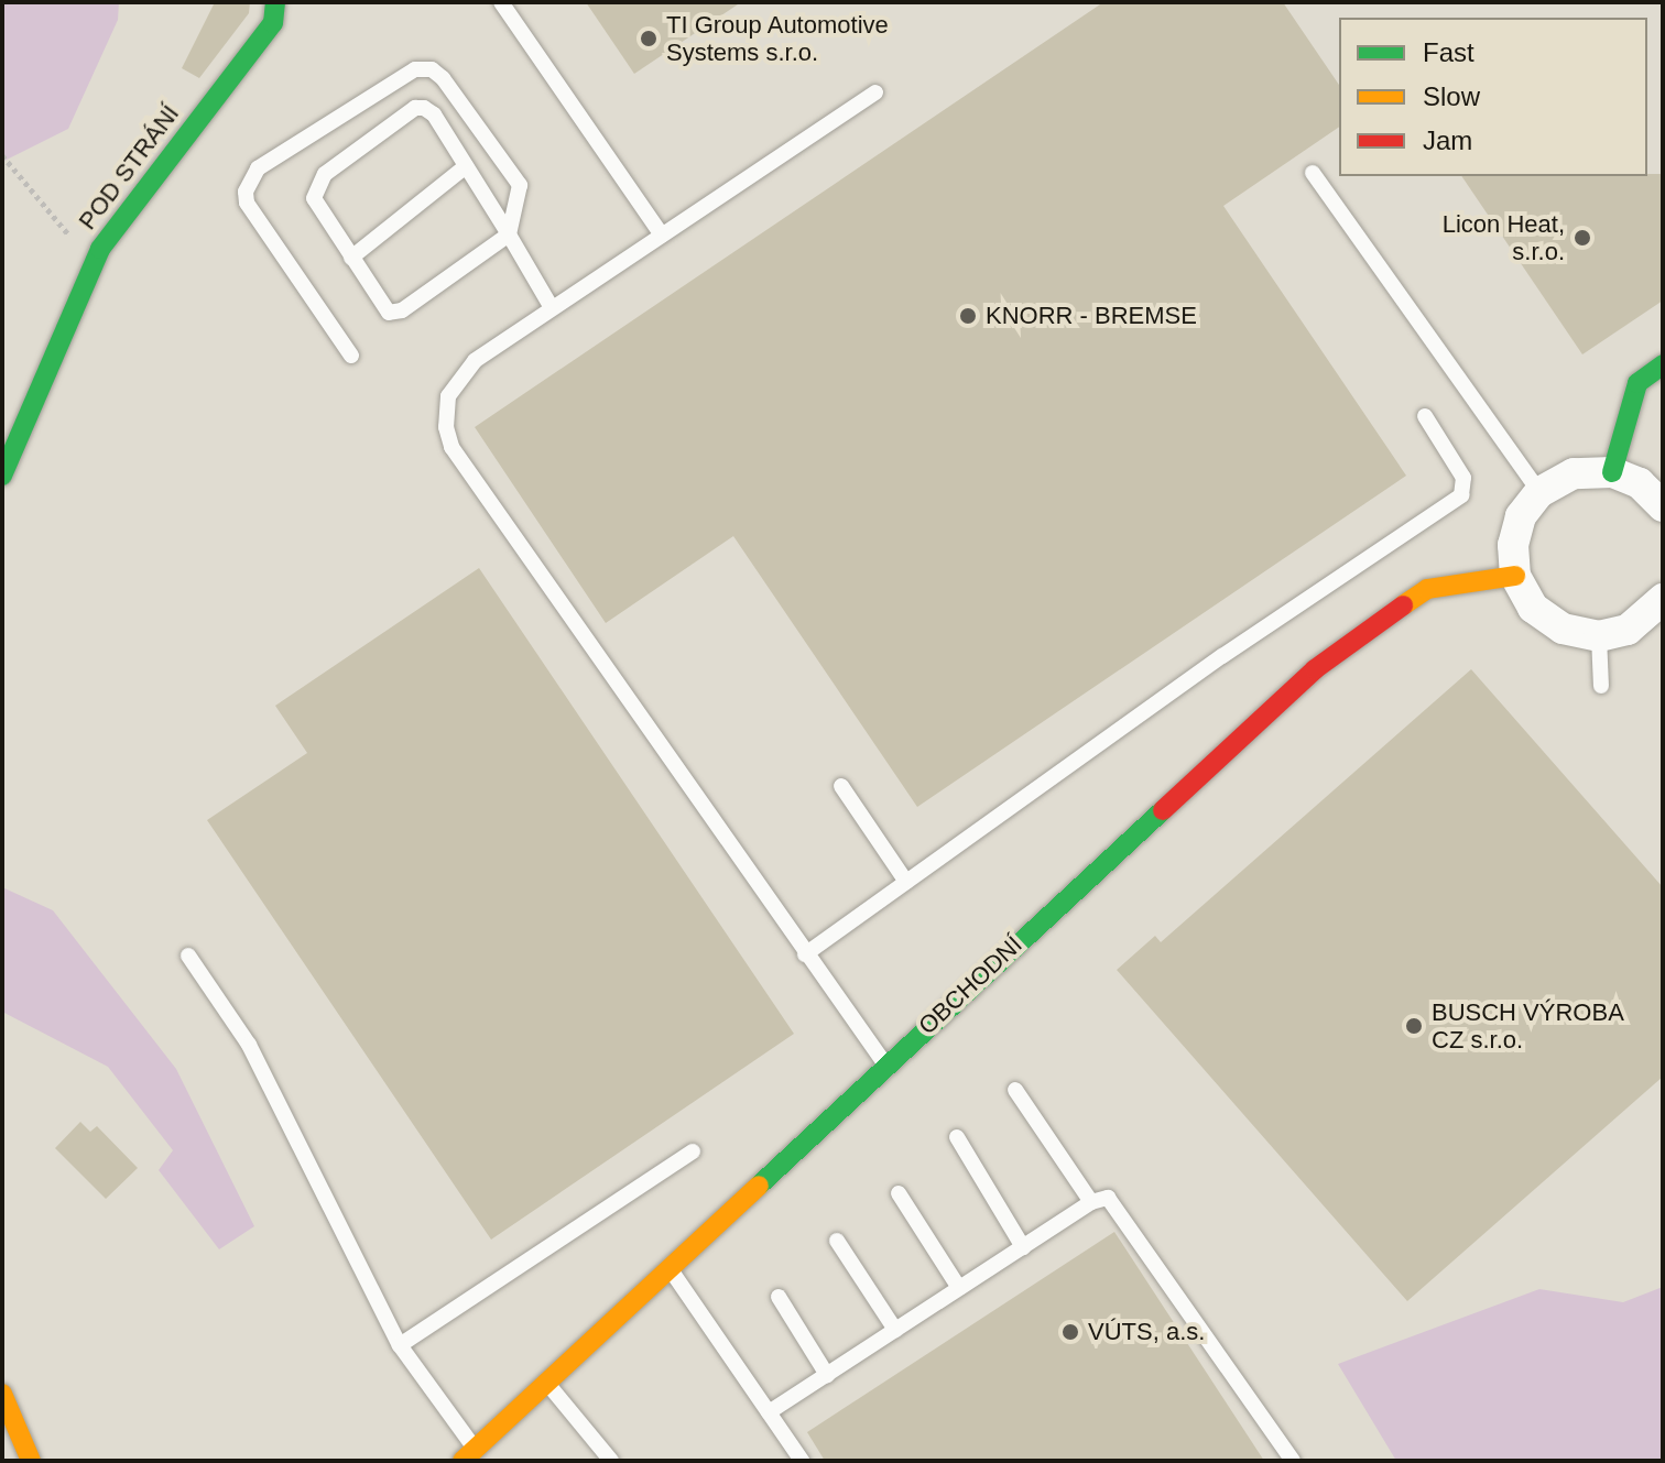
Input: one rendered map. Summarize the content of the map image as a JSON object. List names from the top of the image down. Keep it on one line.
{"streets":{"street":["POD STRÁNÍ","OBCHODNÍ"]},"places":["TI Group Automotive Systems s.r.o.","Licon Heat, s.r.o.","KNORR - BREMSE","BUSCH VÝROBA CZ s.r.o.","VÚTS, a.s."],"legend":["Fast","Slow","Jam"]}
